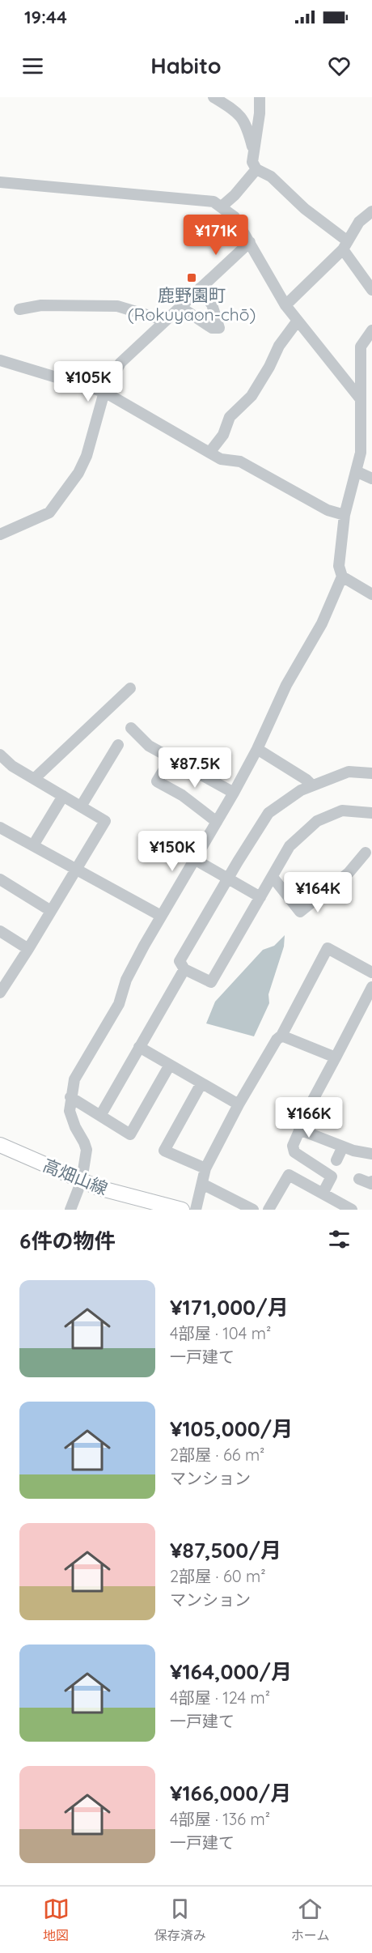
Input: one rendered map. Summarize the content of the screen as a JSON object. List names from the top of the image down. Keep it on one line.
{"streets":{"main road":["高畑山線"]},"places":{"transit":["鹿野園町 (Rokuyaon-chō)"]},"page":{"status":"19:44","header":"Habito","price":["¥171K","¥105K","¥87.5K","¥150K","¥164K","¥166K"],"heading":"6件の物件","list":[{"name":"¥171,000/月","note":"4部屋 · 104 m² · 一戸建て"},{"name":"¥105,000/月","note":"2部屋 · 66 m² · マンション"},{"name":"¥87,500/月","note":"2部屋 · 60 m² · マンション"},{"name":"¥164,000/月","note":"4部屋 · 124 m² · 一戸建て"},{"name":"¥166,000/月","note":"4部屋 · 136 m² · 一戸建て"}],"tabs":["地図","保存済み","ホーム"]}}
